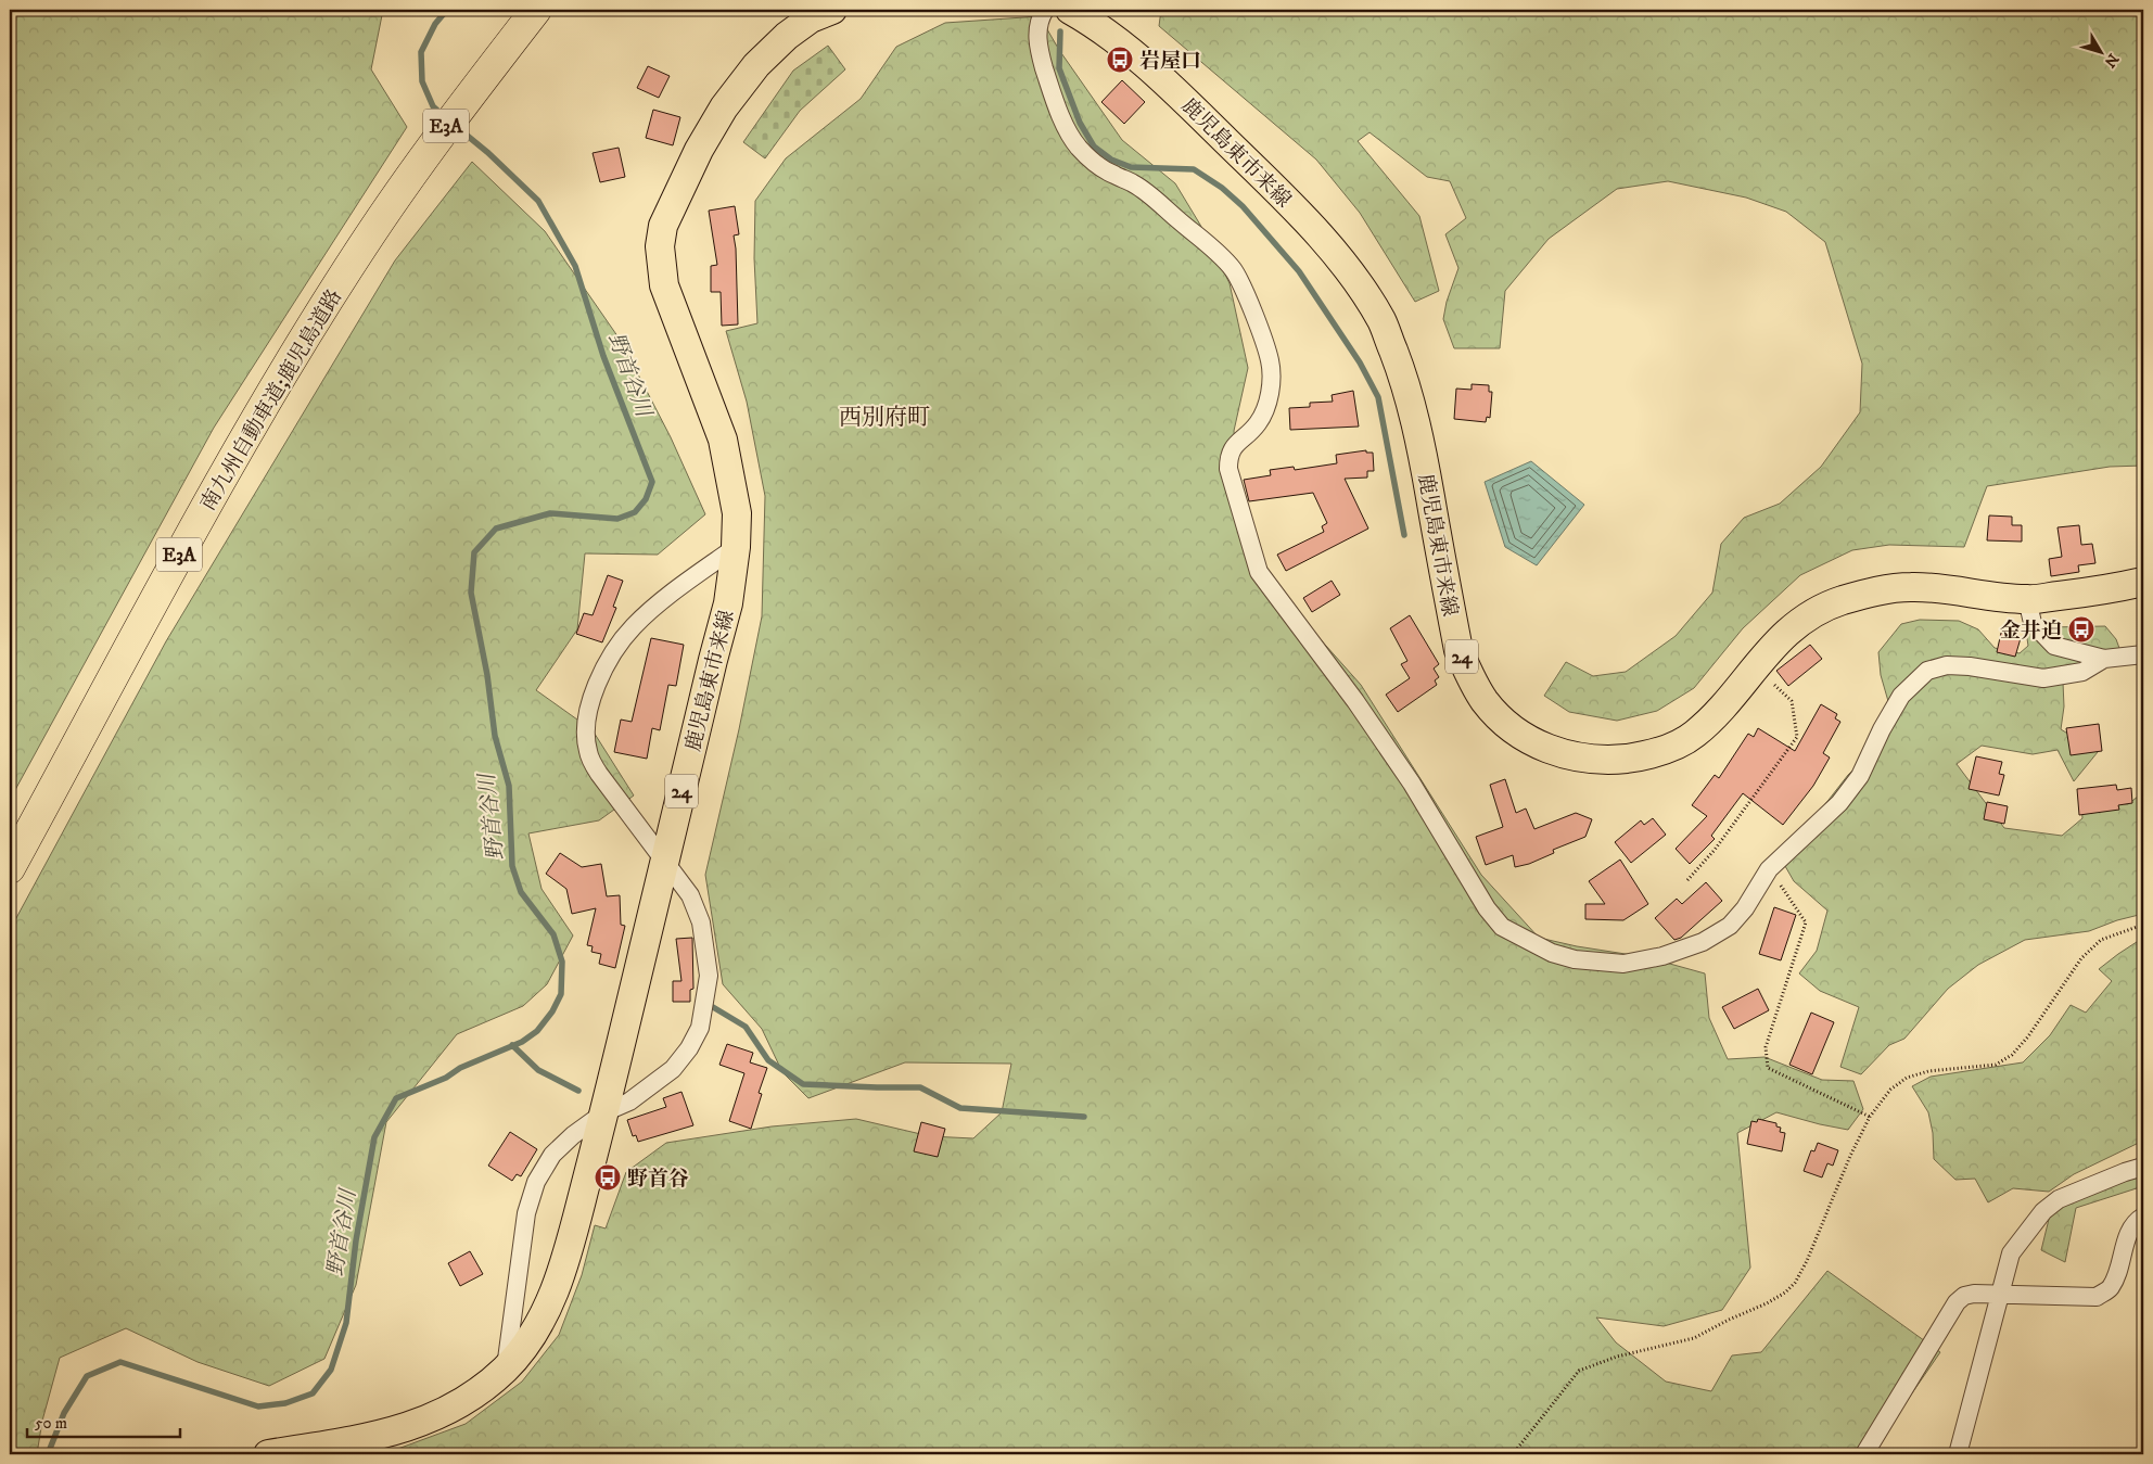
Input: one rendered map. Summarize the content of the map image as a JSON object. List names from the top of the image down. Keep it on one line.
{"streets":{"highway":["E3A","南九州自動車道;鹿児島道路"],"main road":["鹿児島東市来線","24"]},"districts":["西別府町"],"water":["野首谷川"],"places":{"bus stop":["岩屋口","金井迫","野首谷"]},"scale_bar":"50 m","north":"bottom right"}
